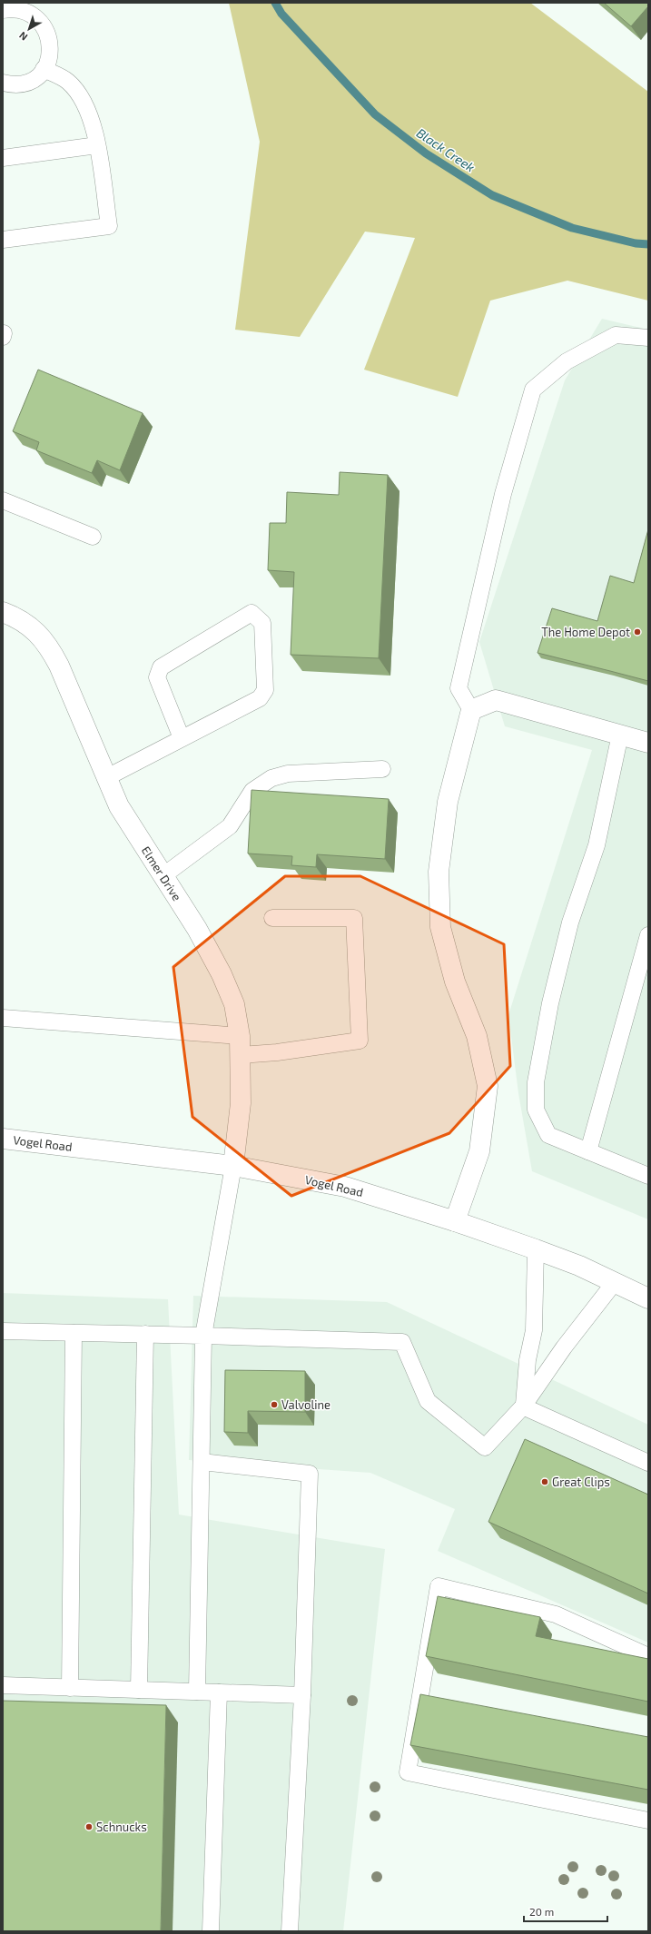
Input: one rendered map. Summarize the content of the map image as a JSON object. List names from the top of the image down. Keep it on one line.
{"streets":{"street":["Elmer Drive","Vogel Road"]},"crossings":[["Elmer Drive","Vogel Road"]],"water":["Black Creek"],"places":["The Home Depot","Valvoline","Great Clips","Schnucks"],"scale_bar":"20 m","north":"bottom left"}
